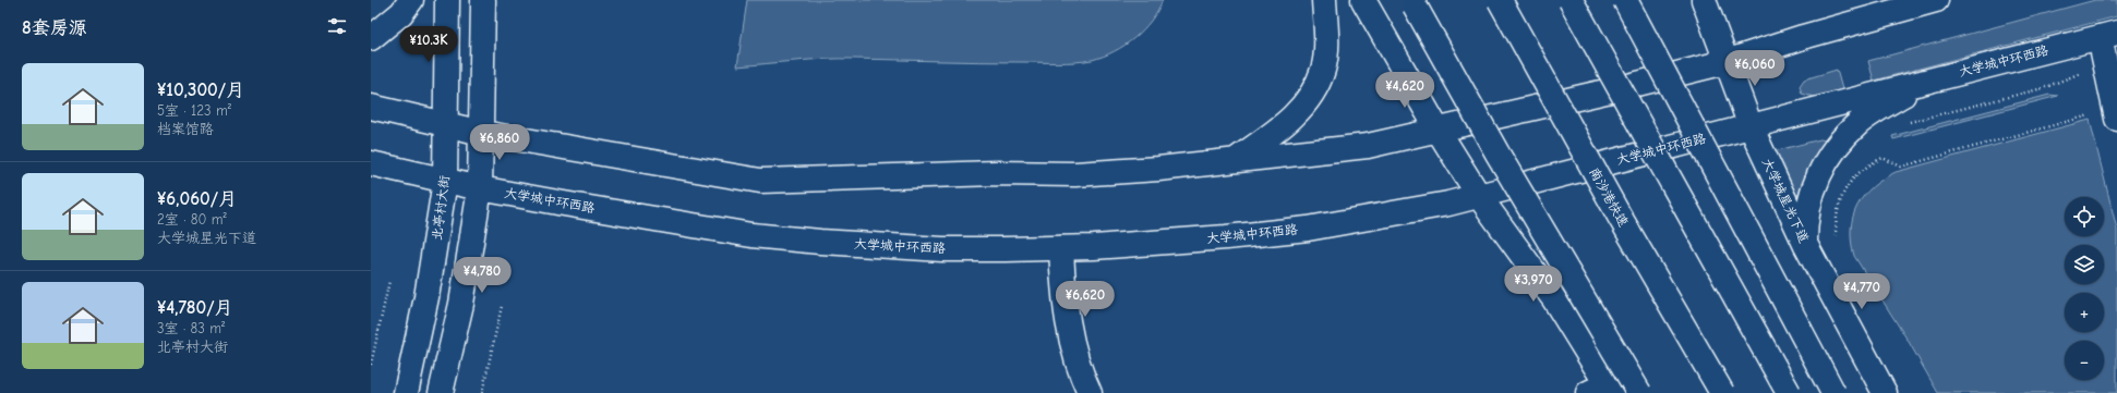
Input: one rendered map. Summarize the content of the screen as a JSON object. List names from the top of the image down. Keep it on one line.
{"streets":{"main road":["大学城中环西路","南沙港快速","大学城星光下道","北亭村大街"]},"crossings":[["大学城中环西路","大学城星光下道"],["大学城中环西路","北亭村大街"]],"page":{"heading":"8套房源","price":["¥10.3K","¥6,060","¥4,620","¥6,860","¥4,780","¥3,970","¥4,770","¥6,620"],"list":[{"name":"¥10,300/月","note":"5室 · 123 m² · 档案馆路"},{"name":"¥6,060/月","note":"2室 · 80 m² · 大学城星光下道"},{"name":"¥4,780/月","note":"3室 · 83 m² · 北亭村大街"}],"map_buttons":["+","−"]}}
